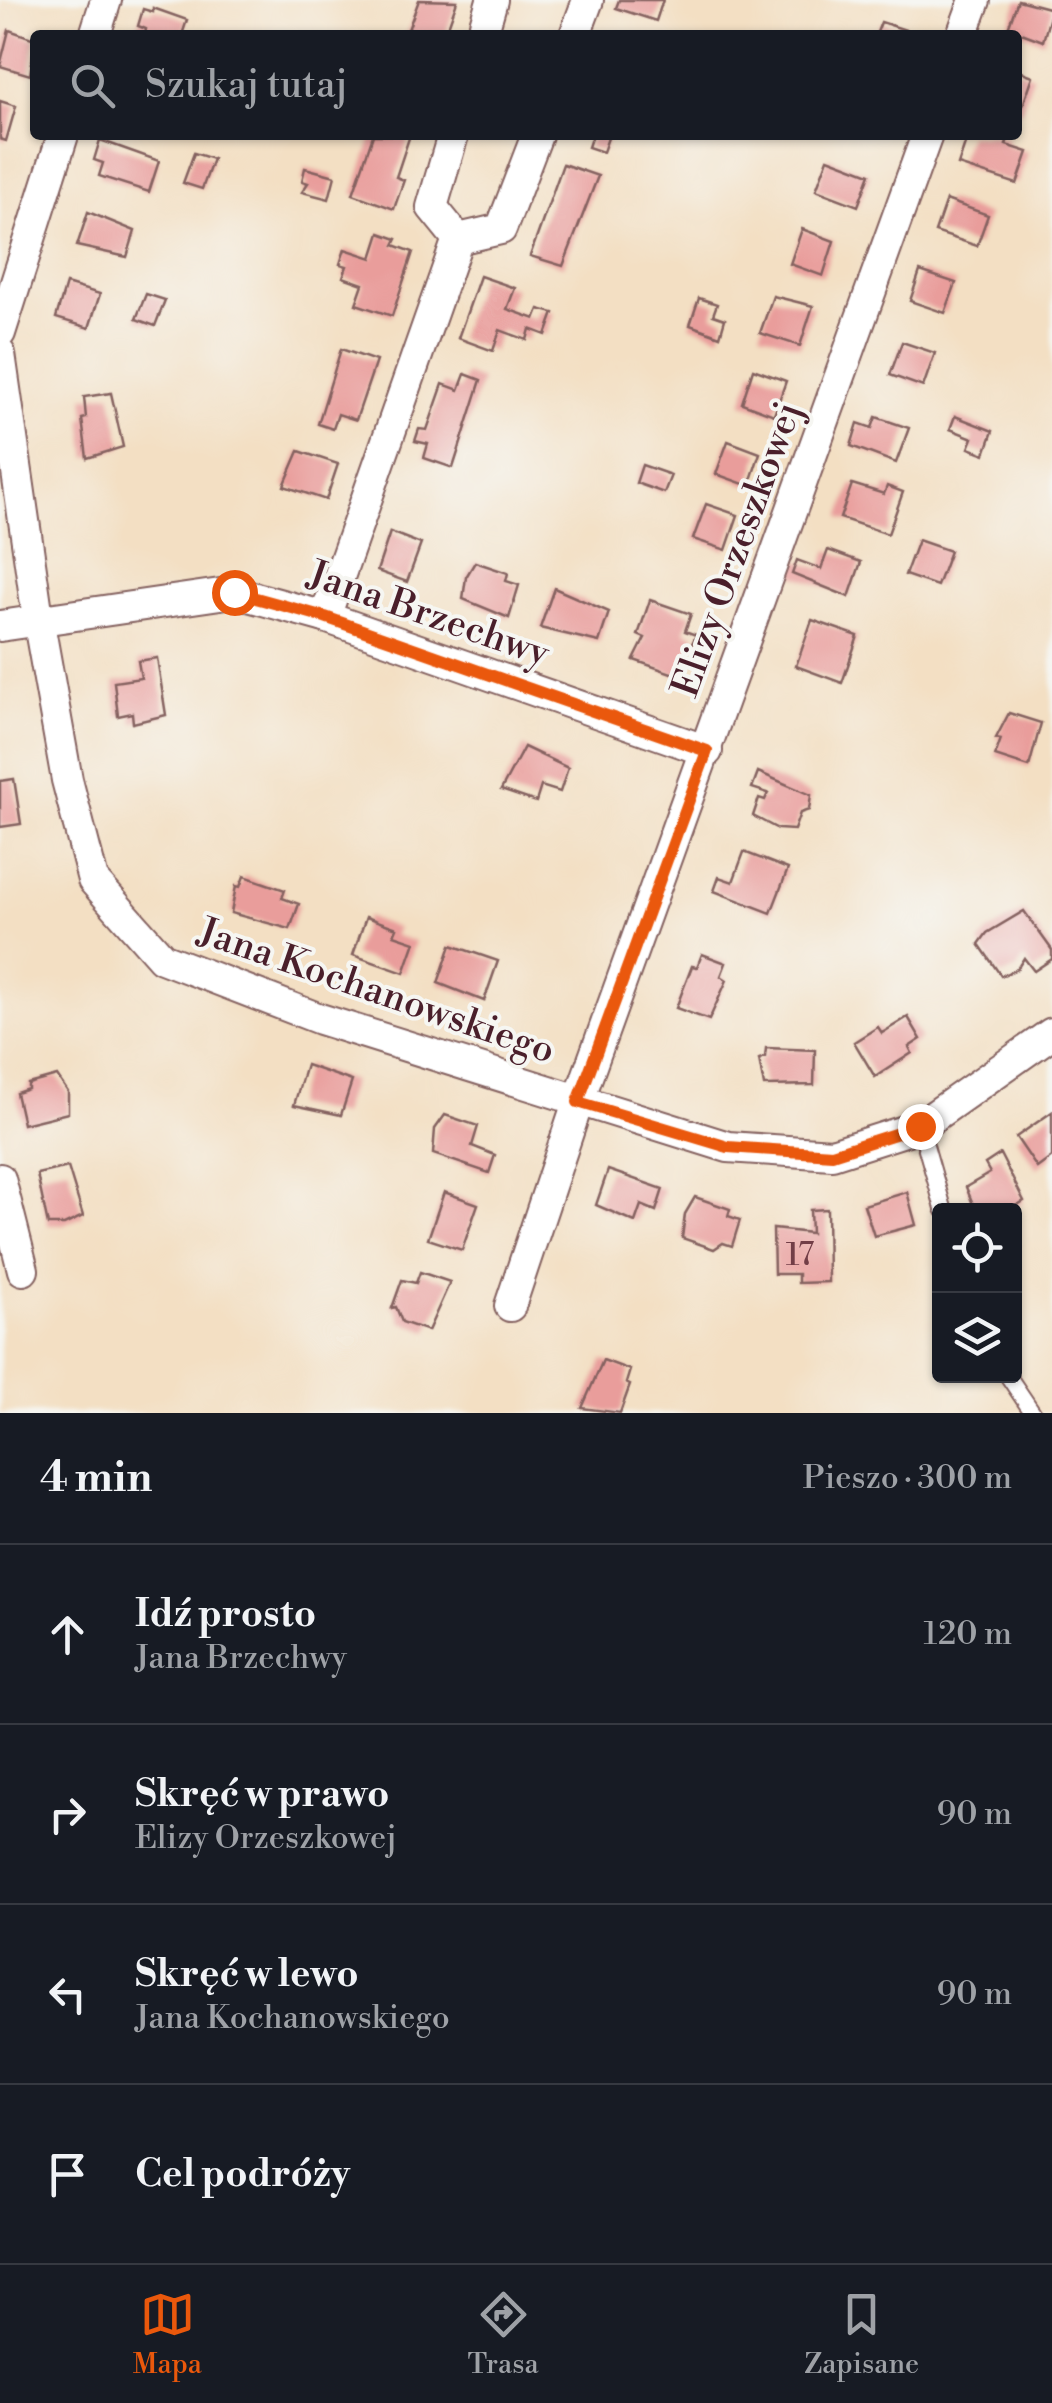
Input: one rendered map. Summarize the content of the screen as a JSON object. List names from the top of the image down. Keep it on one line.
{"streets":{"street":["Elizy Orzeszkowej","Jana Brzechwy","Jana Kochanowskiego"]},"crossings":[["Elizy Orzeszkowej","Jana Brzechwy"],["Elizy Orzeszkowej","Jana Kochanowskiego"],["Jana Brzechwy","Jana Kochanowskiego"]],"house_numbers":["17"],"page":{"search":"Szukaj tutaj","heading":["4 min","Pieszo · 300 m"],"list":[["Idź prosto","Jana Brzechwy","120 m"],["Skręć w prawo","Elizy Orzeszkowej","90 m"],["Skręć w lewo","Jana Kochanowskiego","90 m"],"Cel podróży"],"nav":["Mapa","Trasa","Zapisane"]}}
